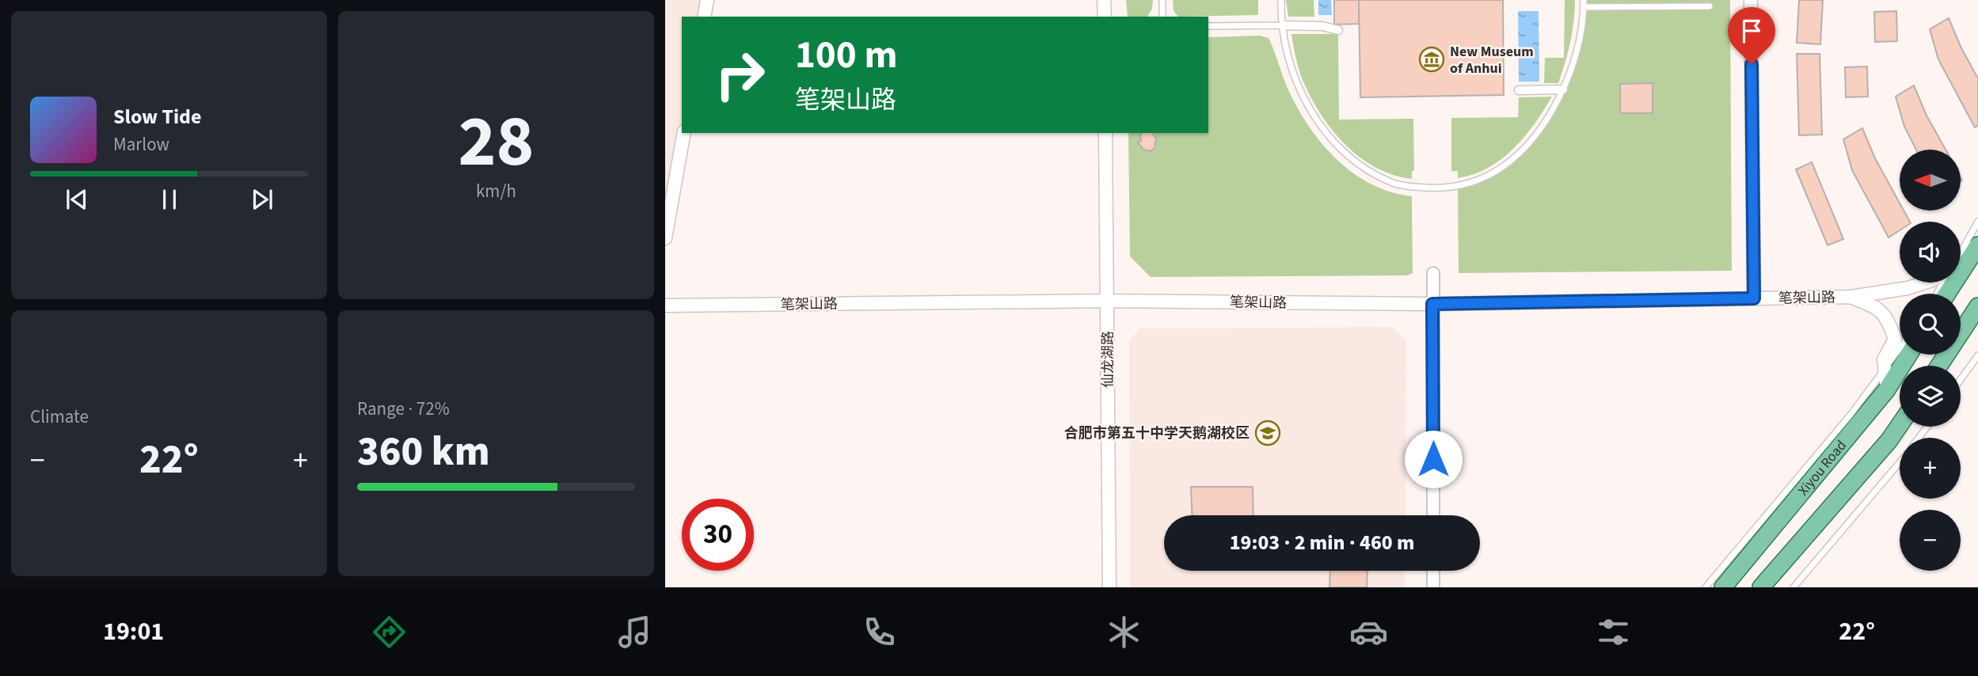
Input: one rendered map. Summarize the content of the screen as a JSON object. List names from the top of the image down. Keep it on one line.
{"streets":{"main road":["Xiyou Road"],"street":["笔架山路","仙龙湖路"]},"crossings":[["笔架山路","仙龙湖路"]],"places":{"museum":["New Museum of Anhui"],"school or university":["合肥市第五十中学天鹅湖校区"]},"north":"left","page":{"tile":[["28","km/h"],"Climate",["Range · 72%","360 km"]],"turn":["100 m","笔架山路"],"song":["Slow Tide","Marlow"],"map_buttons":["+","−"],"heat":["−","22°","+"],"limit":"30","trip":"19:03 · 2 min · 460 m","tabs":["19:01","22°"]}}
